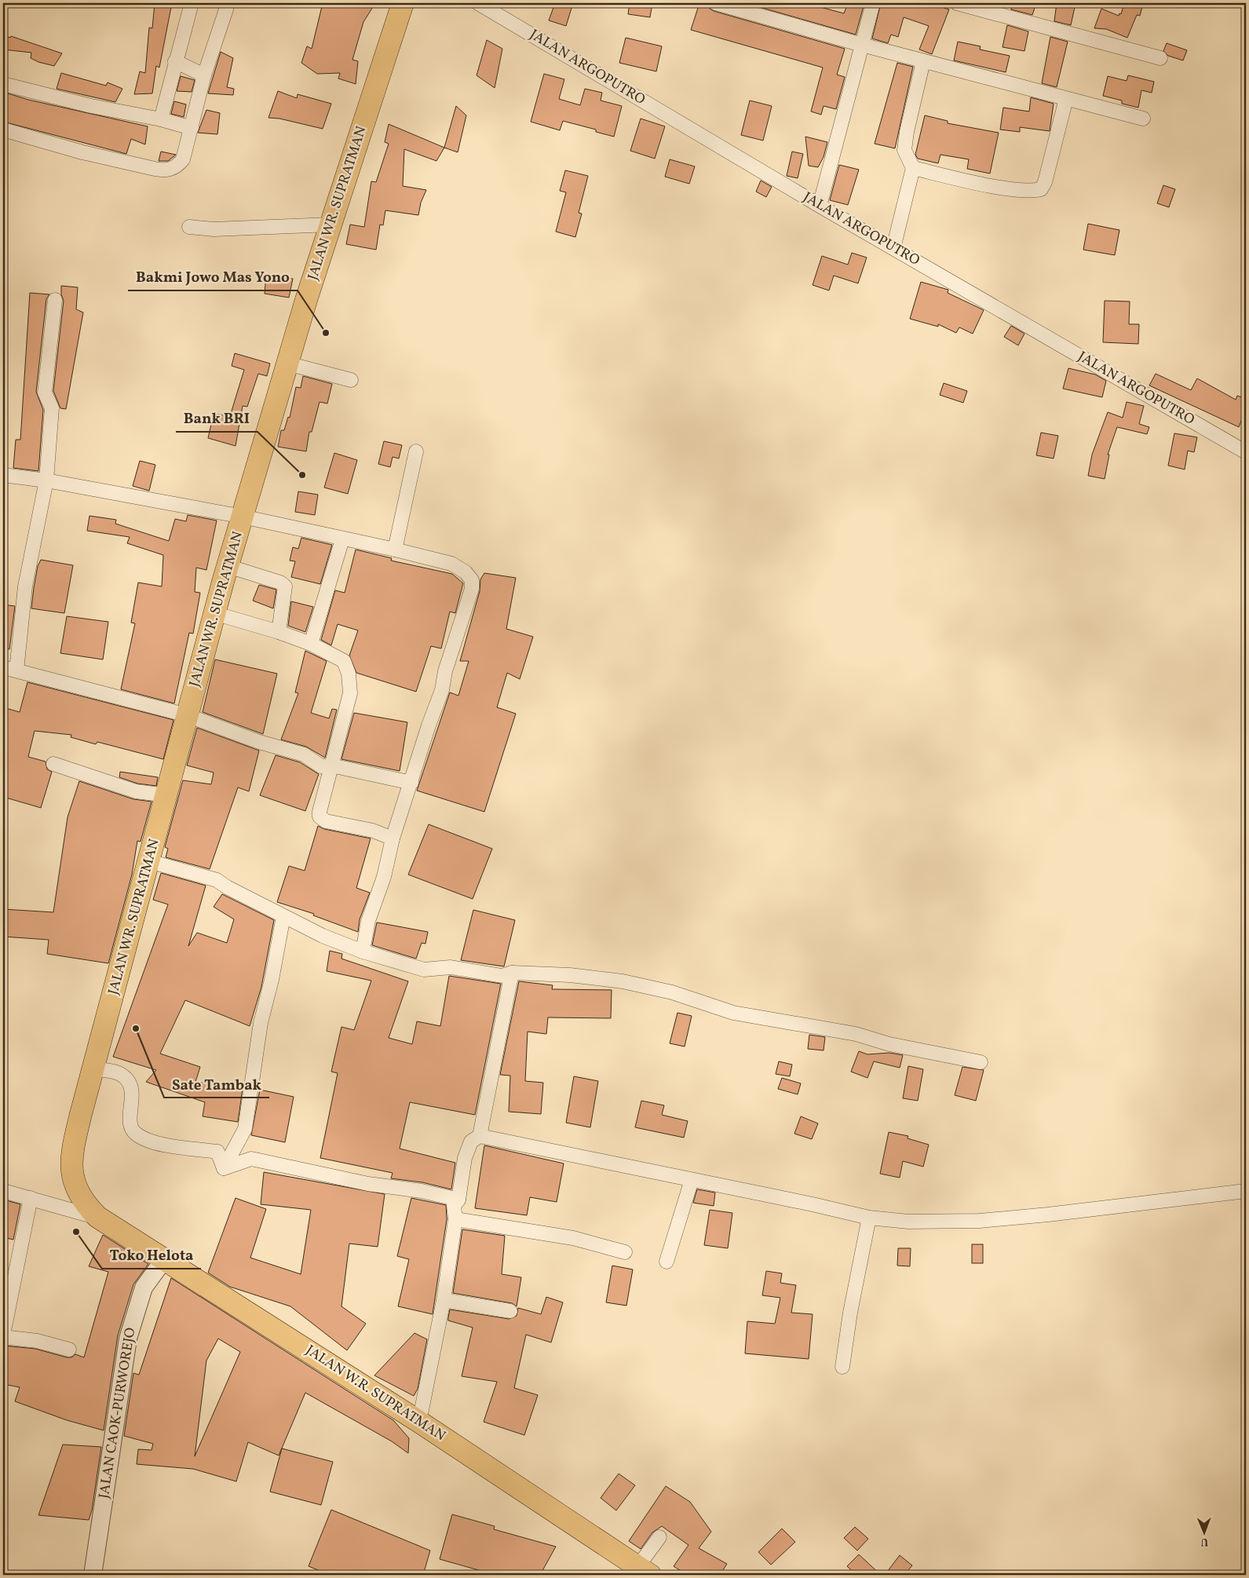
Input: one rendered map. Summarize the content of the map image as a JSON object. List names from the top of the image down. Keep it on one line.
{"streets":{"main road":["JALAN WR. SUPRATMAN","JALAN W.R. SUPRATMAN"],"street":["JALAN ARGOPUTRO","JALAN CAOK-PURWOREJO"]},"crossings":[["JALAN WR. SUPRATMAN","JALAN W.R. SUPRATMAN"],["JALAN W.R. SUPRATMAN","JALAN CAOK-PURWOREJO"]],"places":["Bakmi Jowo Mas Yono","Bank BRI","Sate Tambak","Toko Helota"],"north":"bottom"}
